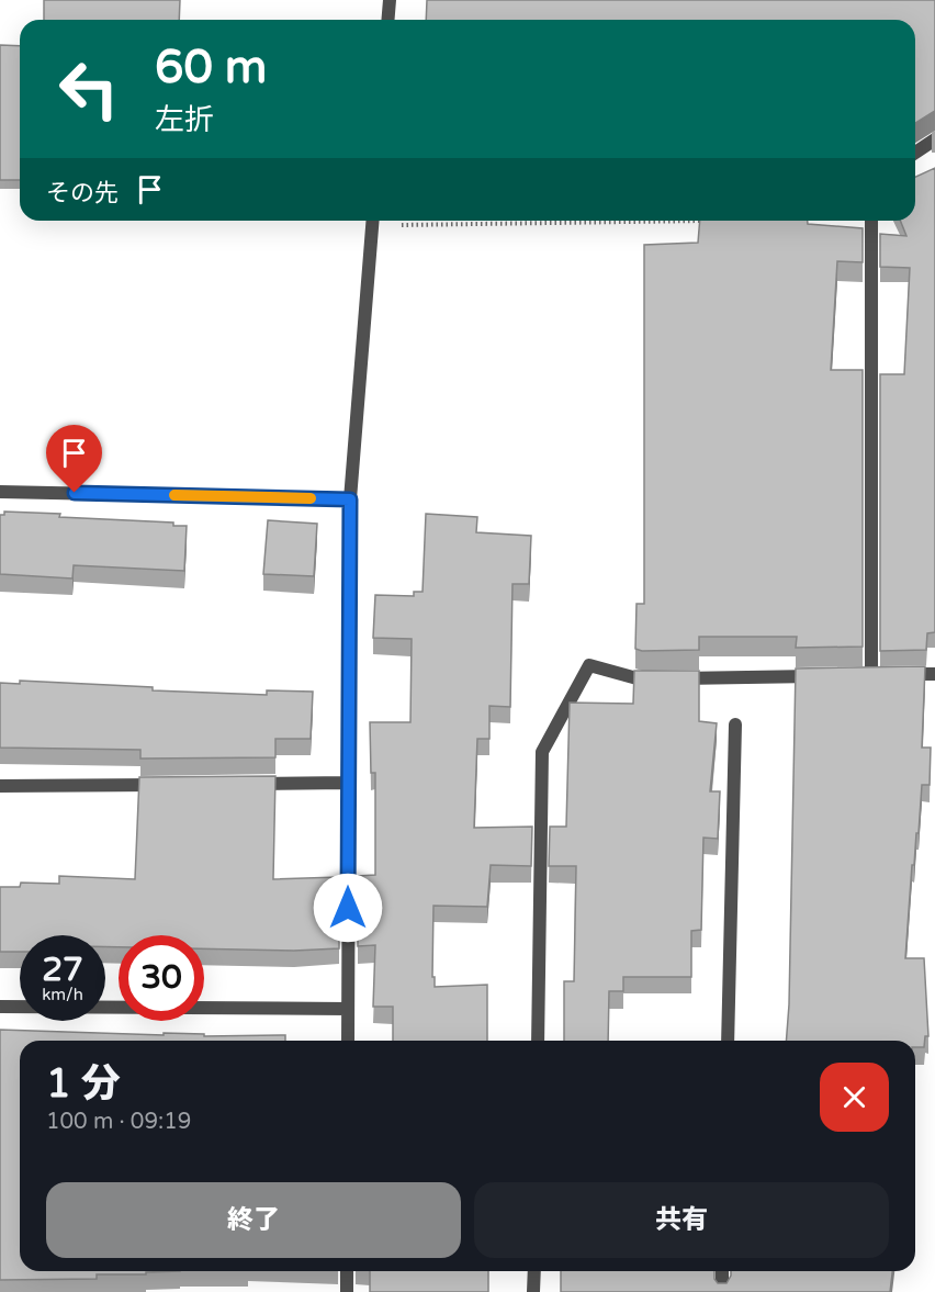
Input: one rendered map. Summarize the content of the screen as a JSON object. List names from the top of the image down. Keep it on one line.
{"page":{"turn":["60 m","左折"],"then":"その先","speed":"27 km/h","limit":"30","heading":["1 分","100 m · 09:19"],"buttons":["終了","共有"]}}
